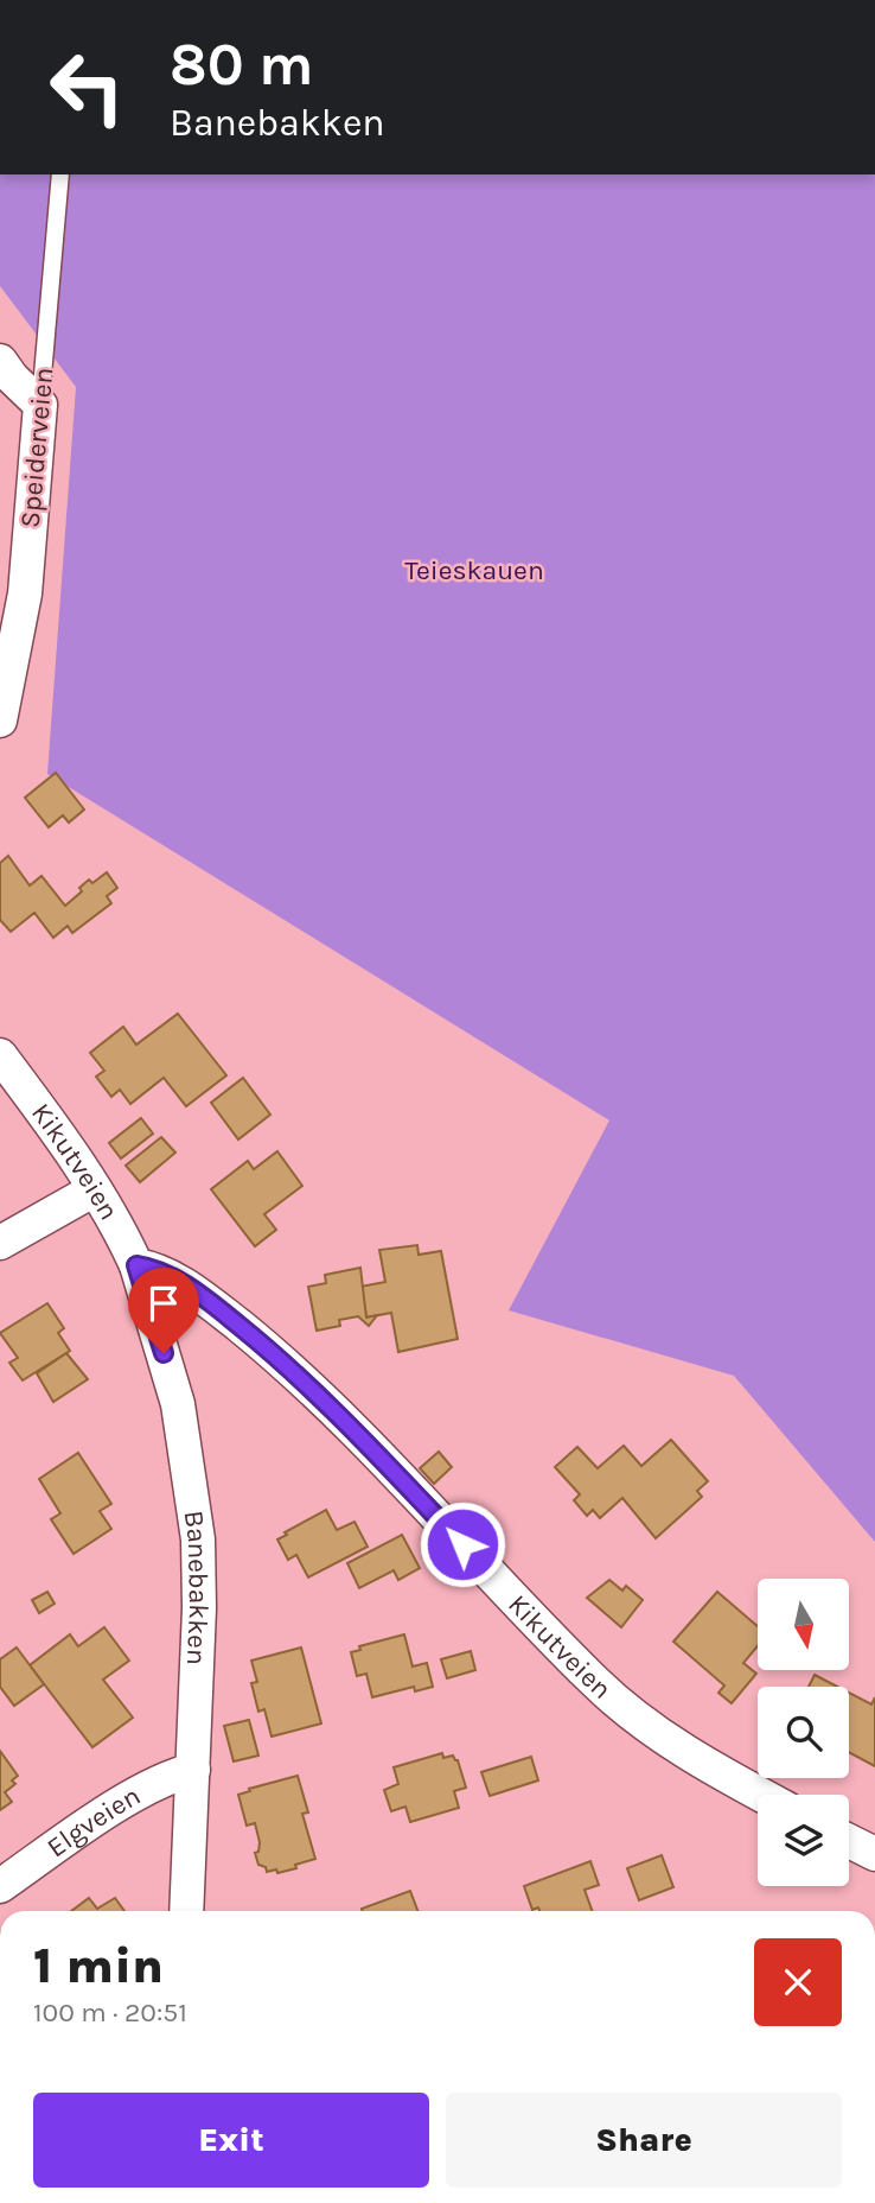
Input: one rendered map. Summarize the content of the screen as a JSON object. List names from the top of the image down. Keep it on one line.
{"streets":{"street":["Speiderveien","Kikutveien","Banebakken","Elgveien"]},"crossings":[["Kikutveien","Banebakken"],["Banebakken","Elgveien"]],"parks":["Teieskauen"],"north":"bottom","page":{"turn":["80 m","Banebakken"],"heading":["1 min","100 m · 20:51"],"buttons":["Exit","Share"]}}
